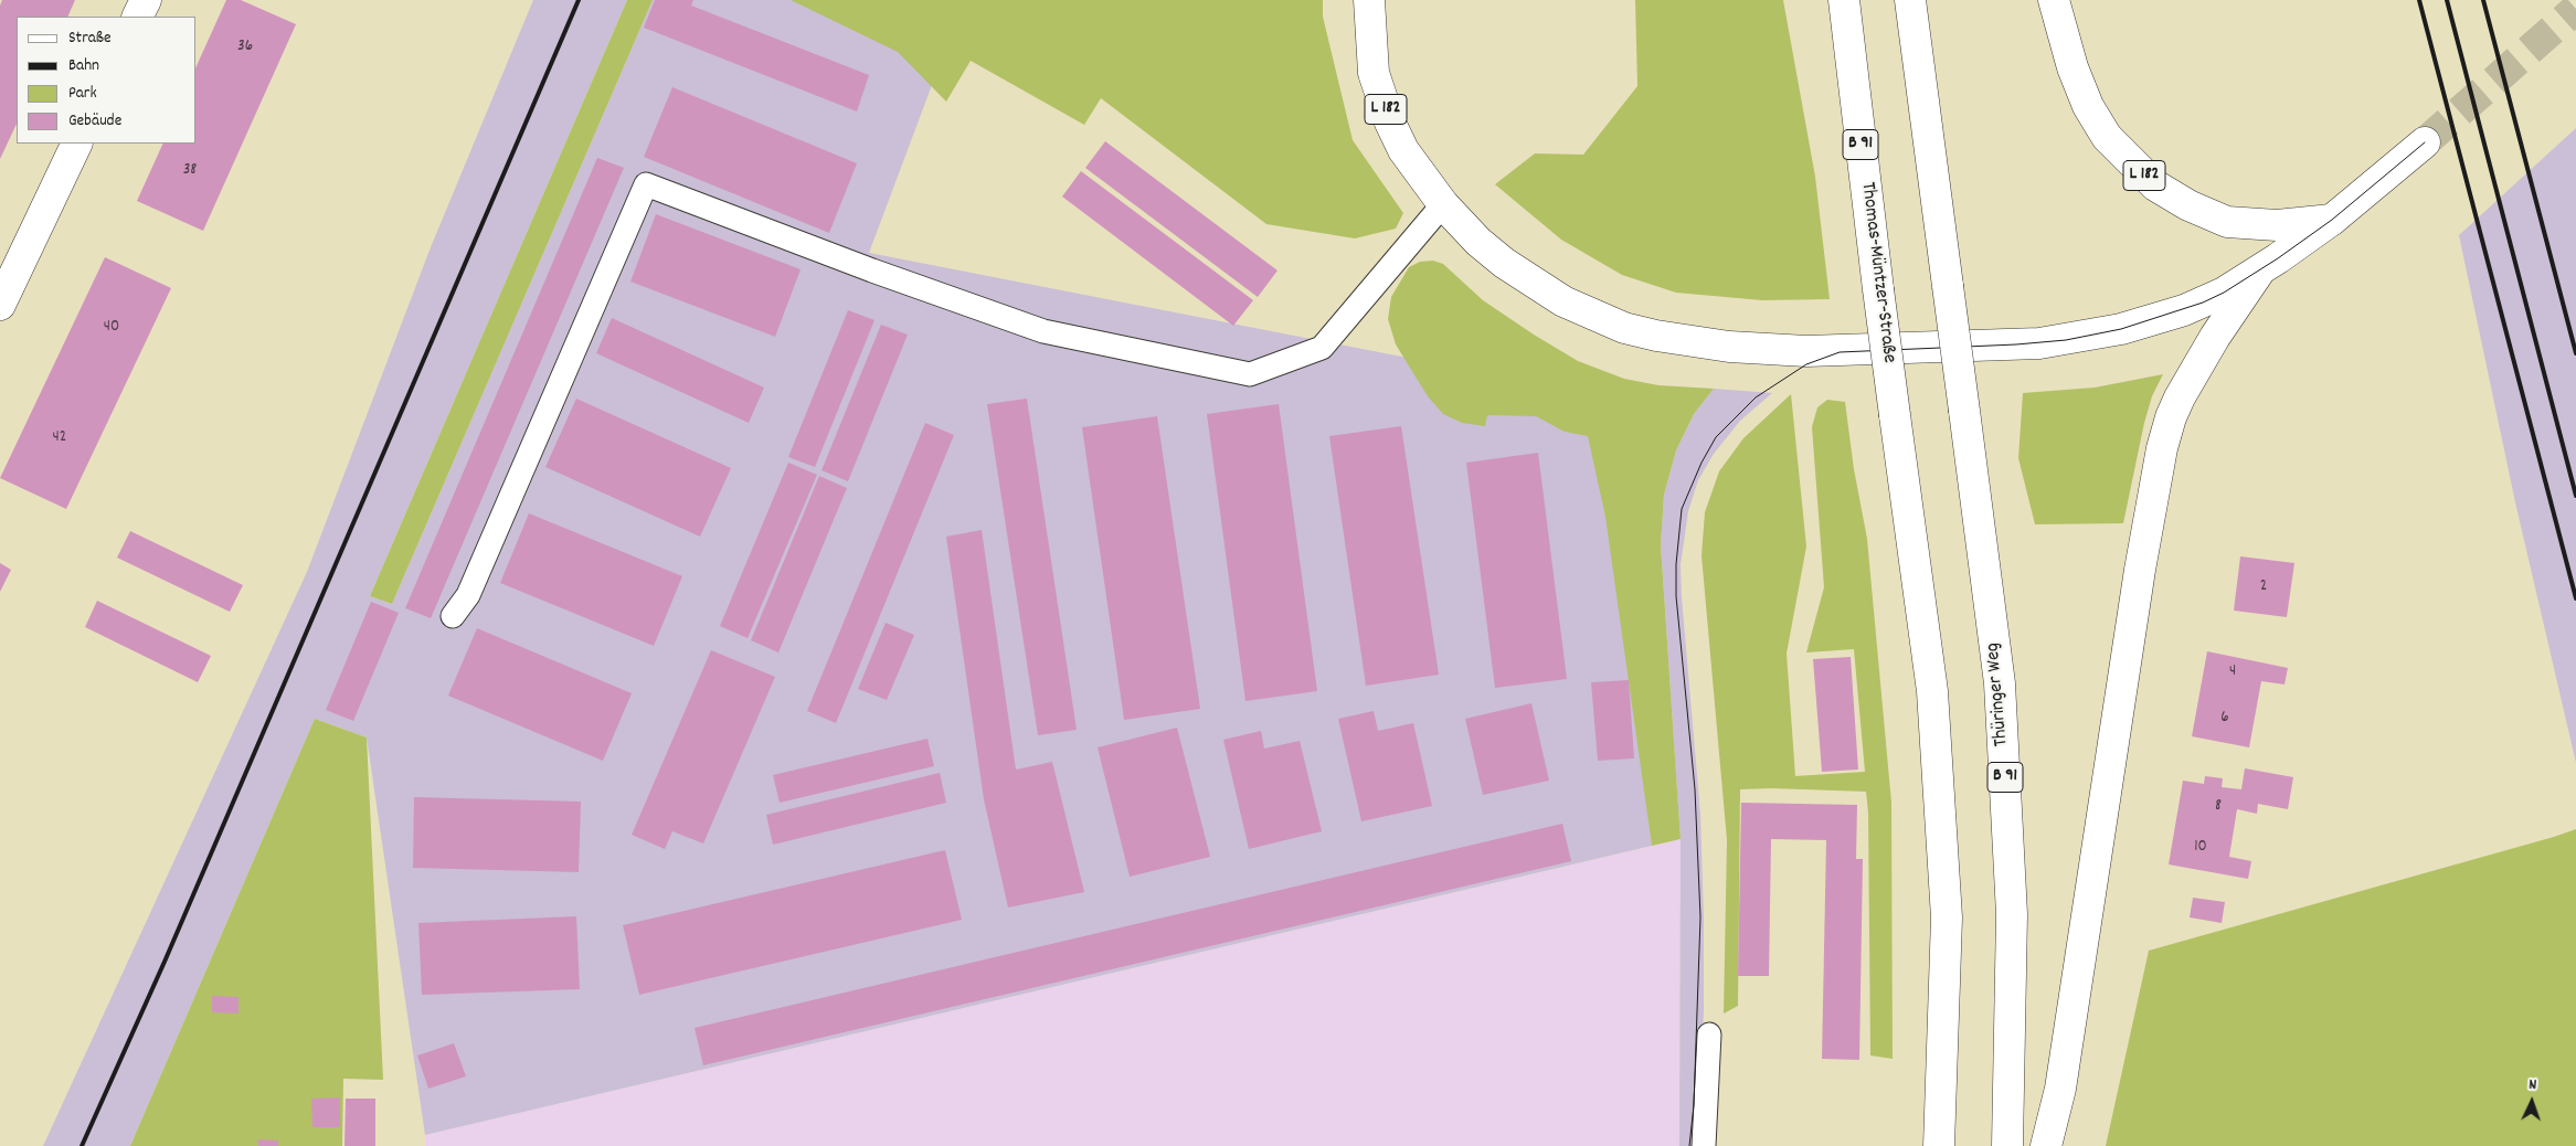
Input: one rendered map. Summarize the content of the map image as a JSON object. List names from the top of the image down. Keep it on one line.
{"streets":{"main road":["L 182","B 91","Thomas-Müntzer-Straße","Thüringer Weg"]},"house_numbers":["36","38","40","42","2","4","6","8","10"],"legend":["Straße","Bahn","Park","Gebäude"],"north":"top"}
